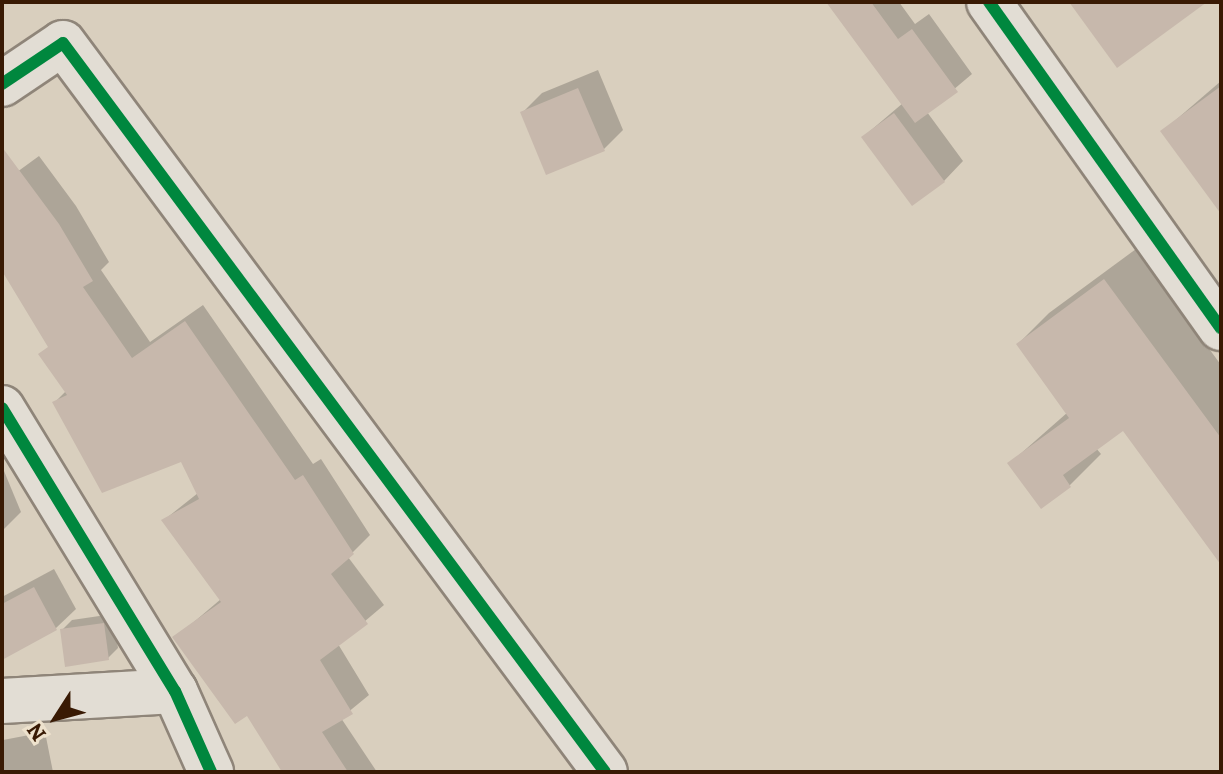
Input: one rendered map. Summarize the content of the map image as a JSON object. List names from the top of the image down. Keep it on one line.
{"north":"bottom left"}
